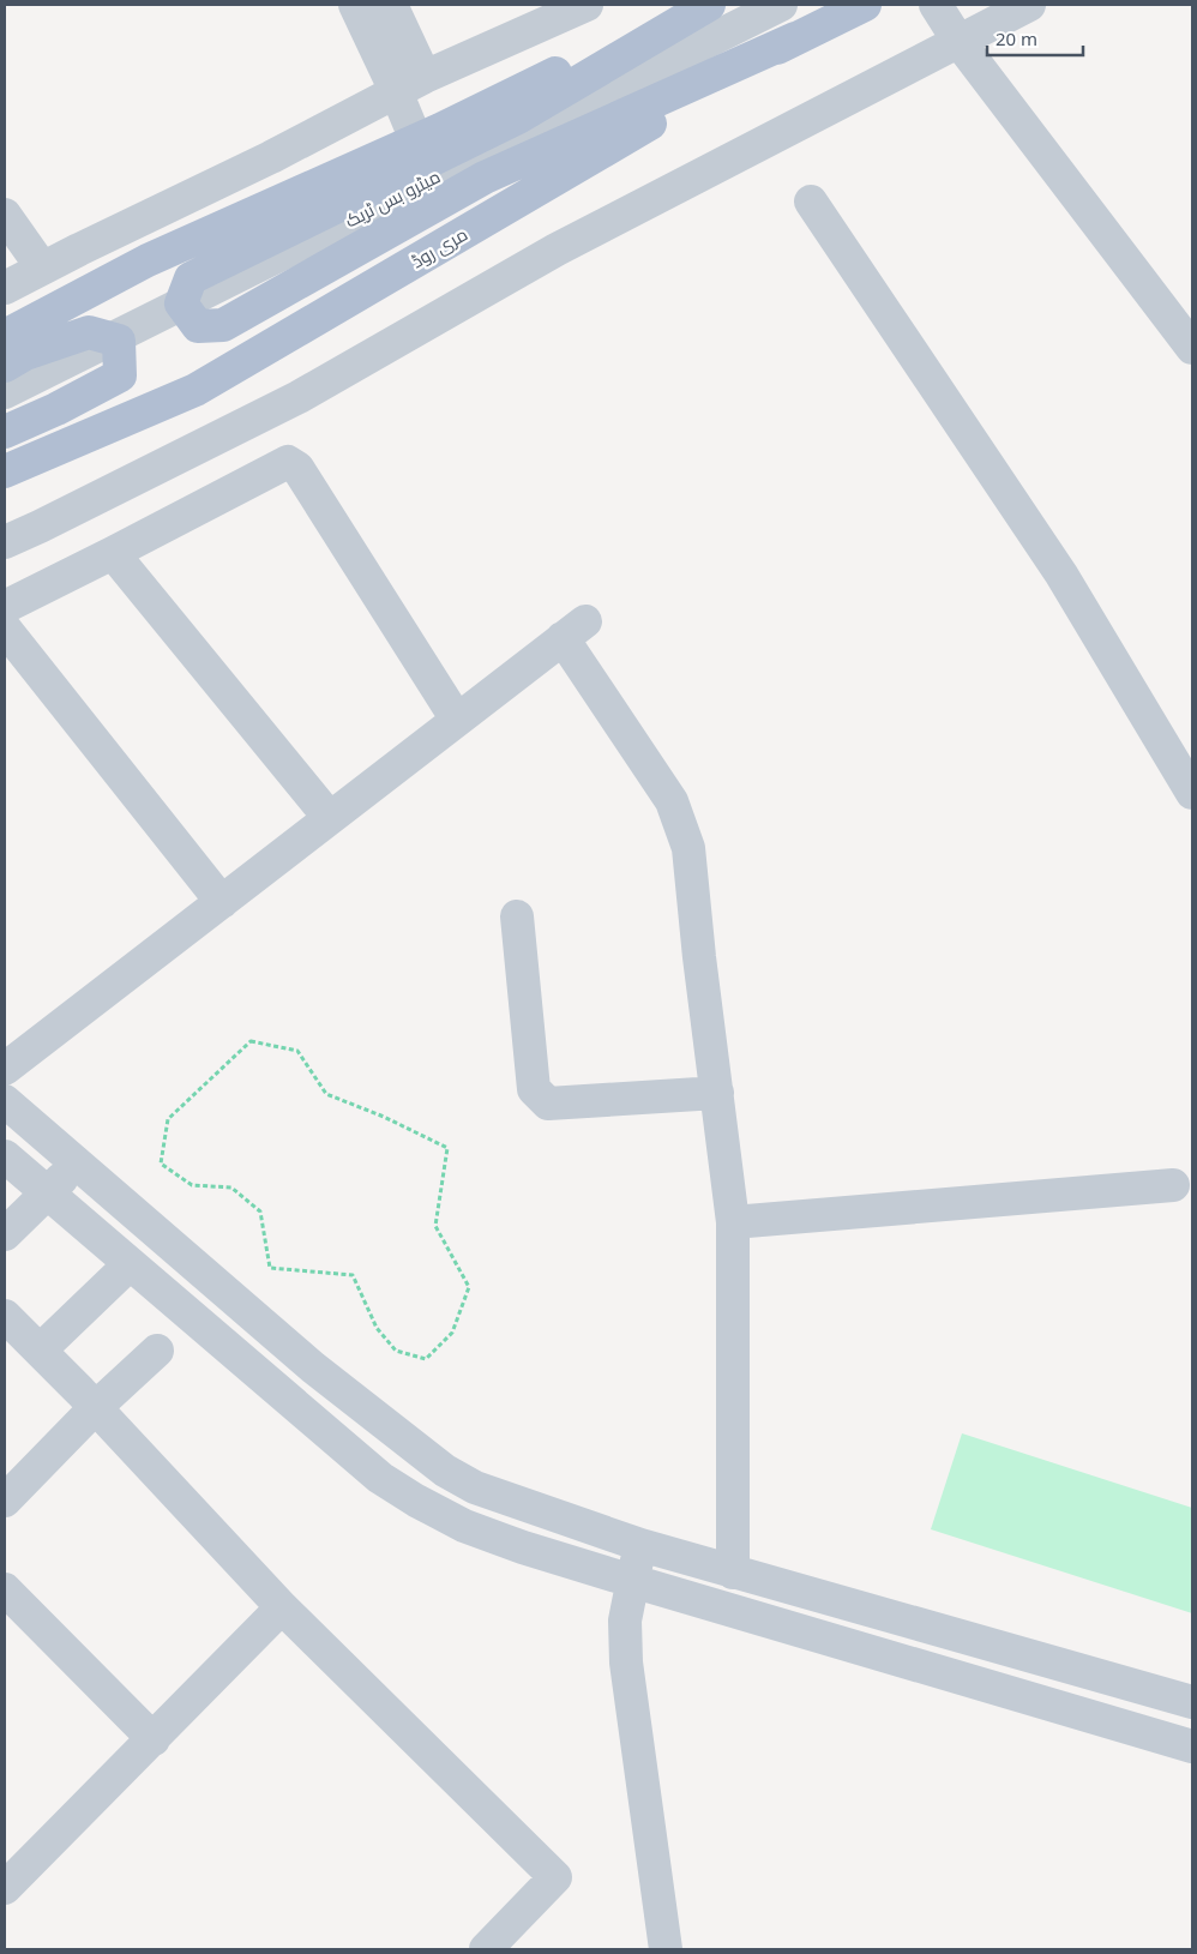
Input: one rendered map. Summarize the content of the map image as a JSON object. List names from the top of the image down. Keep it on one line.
{"streets":{"main road":["مری روڈ"],"street":["میٹرو بس ٹریک"]},"scale_bar":"20 m"}
